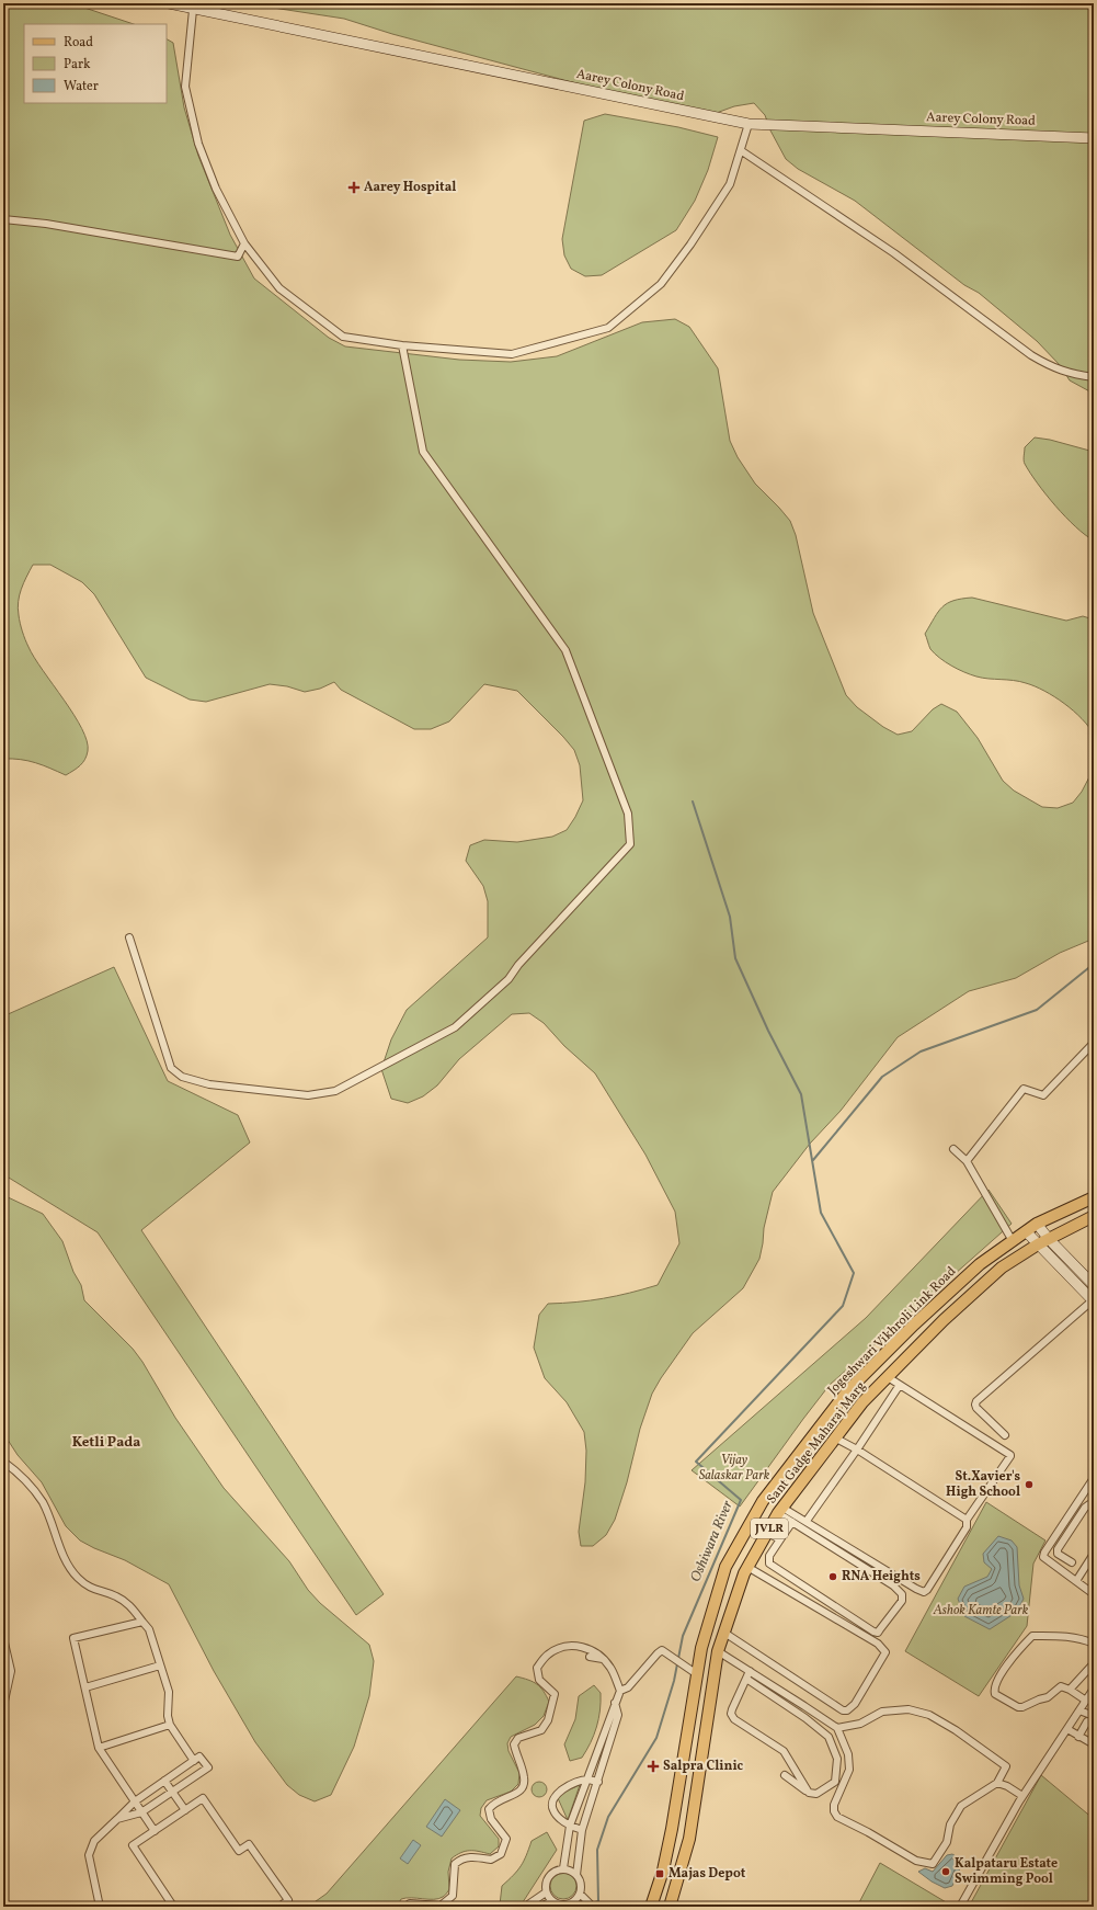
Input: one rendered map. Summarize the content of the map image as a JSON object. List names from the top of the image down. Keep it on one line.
{"streets":{"main road":["Aarey Colony Road","Jogeshwari Vikhroli Link Road","Sant Gadge Maharaj Marg","JVLR"]},"districts":["Ketli Pada"],"water":["Oshiwara River"],"parks":["Vijay Salaskar Park","Ashok Kamte Park"],"places":{"health":["Aarey Hospital","Salpra Clinic"],"other":["St.Xavier's High School","RNA Heights","Kalpataru Estate Swimming Pool"],"transit":["Majas Depot"]},"legend":["Road","Park","Water"]}
